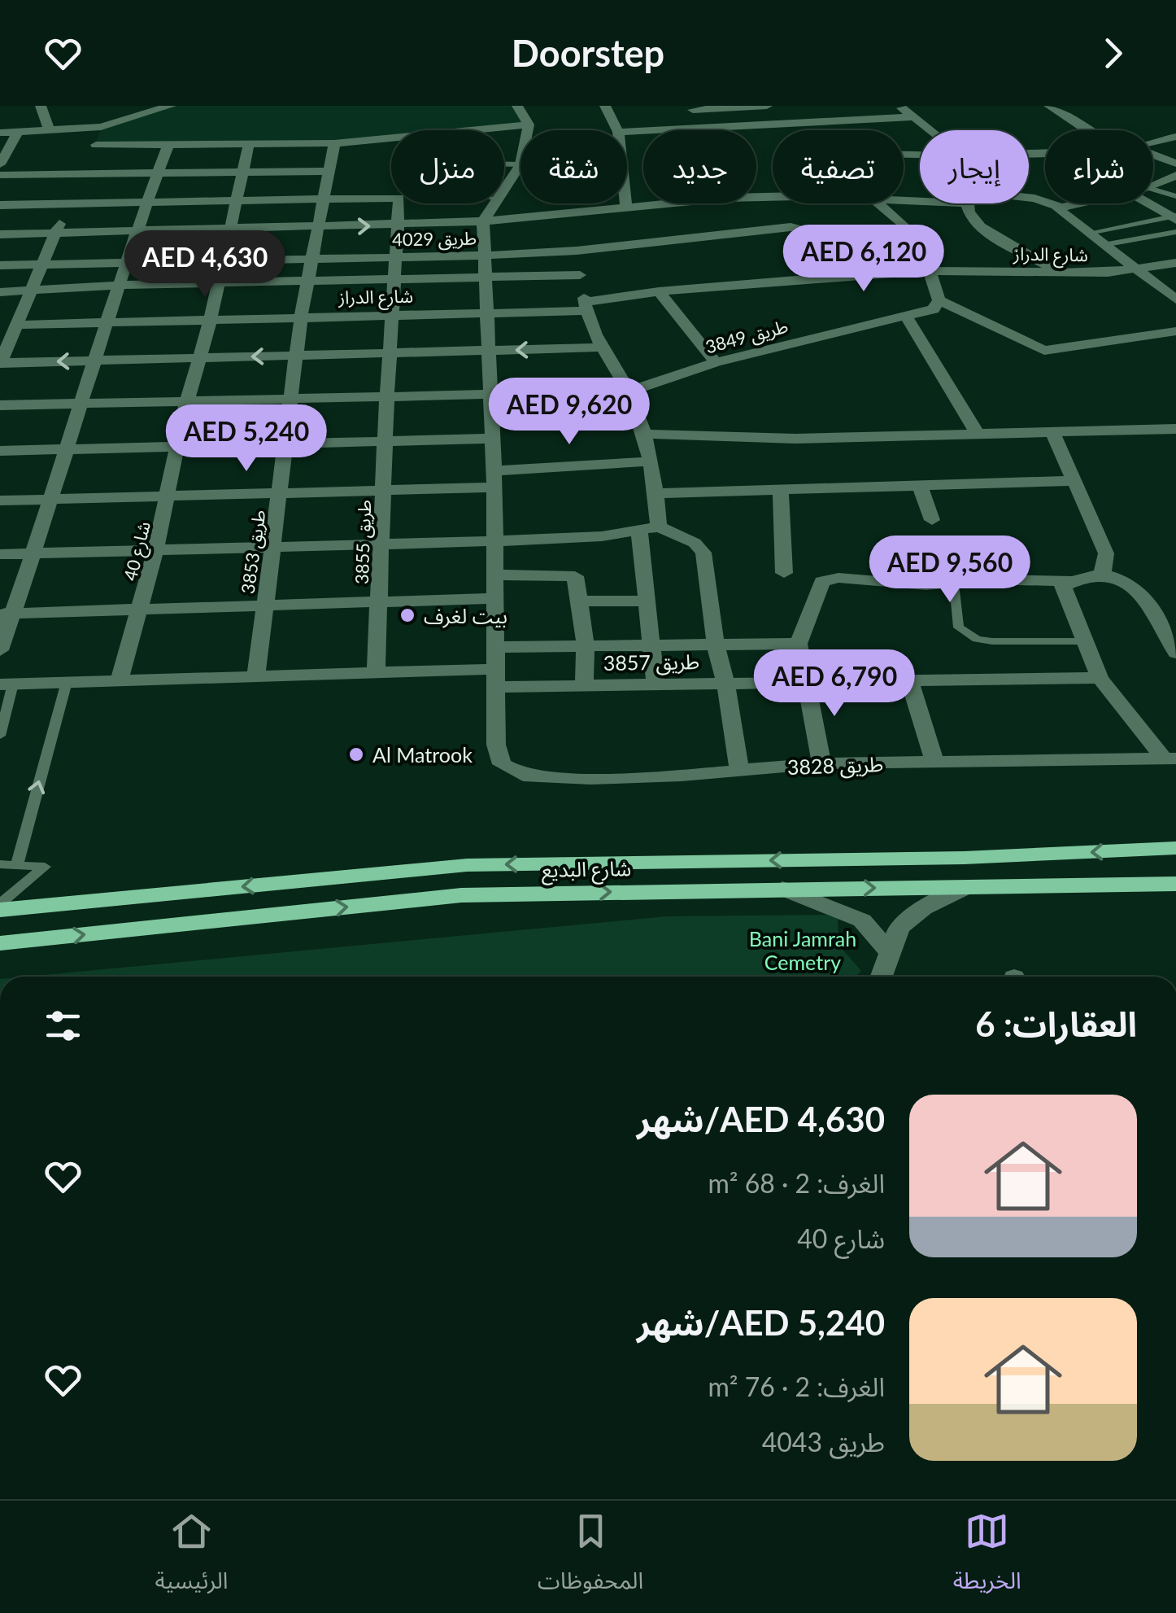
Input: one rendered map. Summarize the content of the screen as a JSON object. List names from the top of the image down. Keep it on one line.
{"streets":{"main road":["شارع البديع"],"street":["طريق 4029","شارع الدراز","طريق 3849","طريق 3855","شارع 40","طريق 3853","طريق 3857","طريق 3828"]},"crossings":[["طريق 4029","شارع الدراز"],["طريق 4029","طريق 3855"],["طريق 4029","شارع 40"],["طريق 4029","طريق 3853"],["شارع الدراز","طريق 3855"],["شارع الدراز","شارع 40"],["شارع الدراز","طريق 3853"],["طريق 3849","طريق 3855"],["طريق 3849","شارع 40"],["طريق 3849","طريق 3853"],["طريق 3855","طريق 3853"],["طريق 3855","طريق 3857"],["شارع 40","طريق 3857"],["طريق 3853","طريق 3857"],["طريق 3857","طريق 3828"]],"parks":["Bani Jamrah Cemetry"],"places":["بيت لغرف","Al Matrook"],"page":{"header":"Doorstep","chip":["شراء","إيجار","تصفية","جديد","شقة","منزل"],"price":["AED 6,120","AED 4,630","AED 9,620","AED 5,240","AED 9,560","AED 6,790"],"heading":"العقارات: 6","list":[{"name":"AED 4,630/شهر","note":"الغرف: 2 · 68 m² · شارع 40"},{"name":"AED 5,240/شهر","note":"الغرف: 2 · 76 m² · طريق 4043"}],"tabs":["الخريطة","المحفوظات","الرئيسية"]}}
